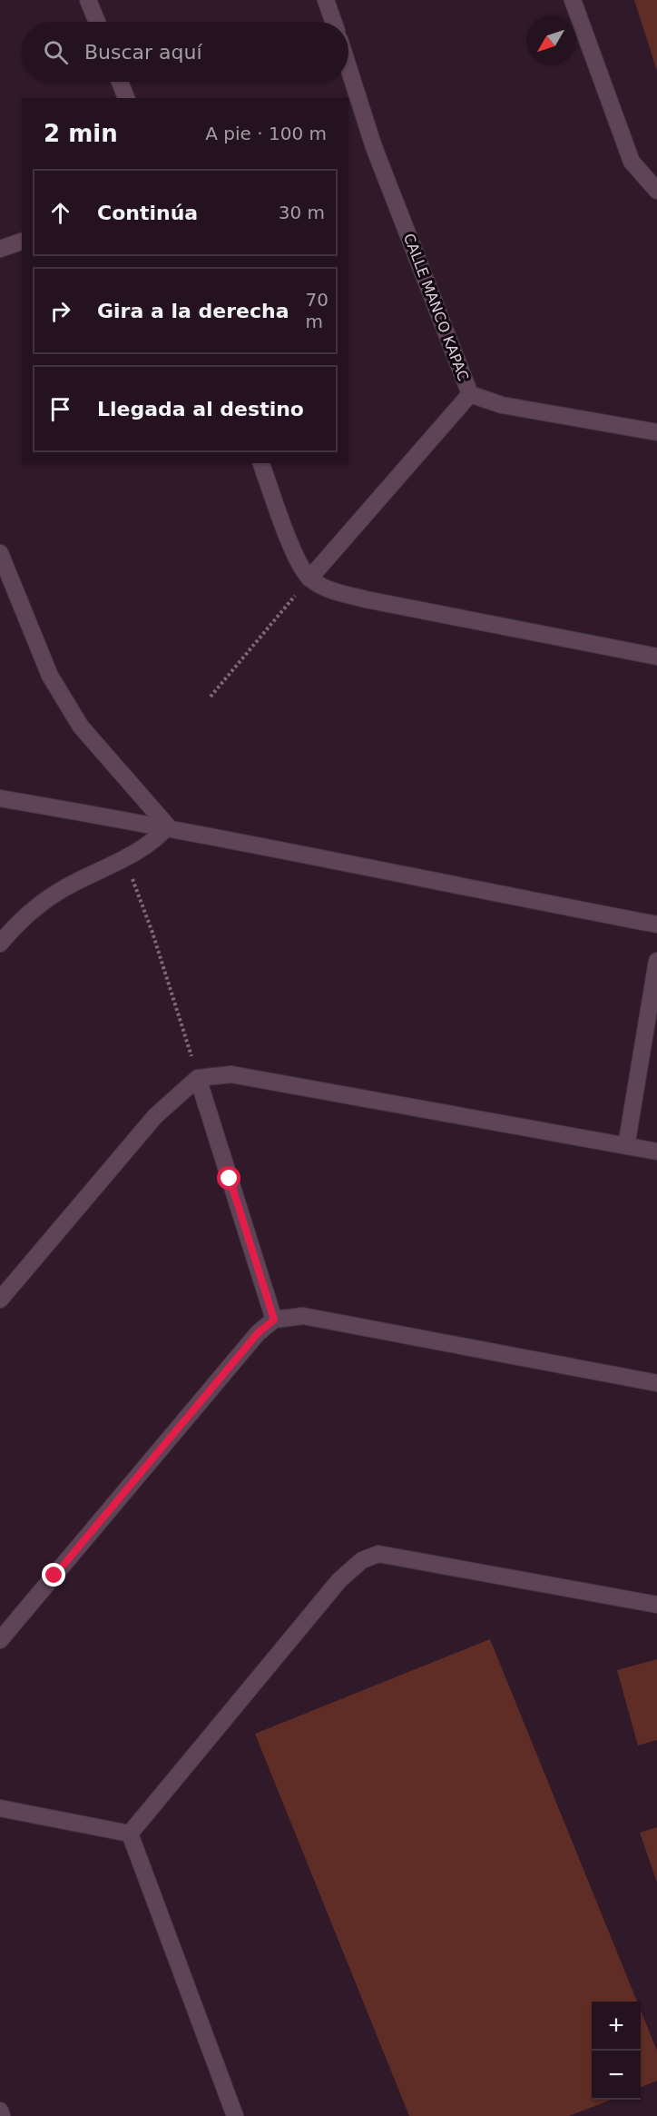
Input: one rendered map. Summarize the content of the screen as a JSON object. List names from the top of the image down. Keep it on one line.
{"streets":{"street":["CALLE MANCO KAPAC"]},"north":"bottom left","page":{"search":"Buscar aquí","heading":["2 min","A pie · 100 m"],"list":[["Continúa","30 m"],["Gira a la derecha","70 m"],"Llegada al destino"],"map_buttons":["+","−"]}}
